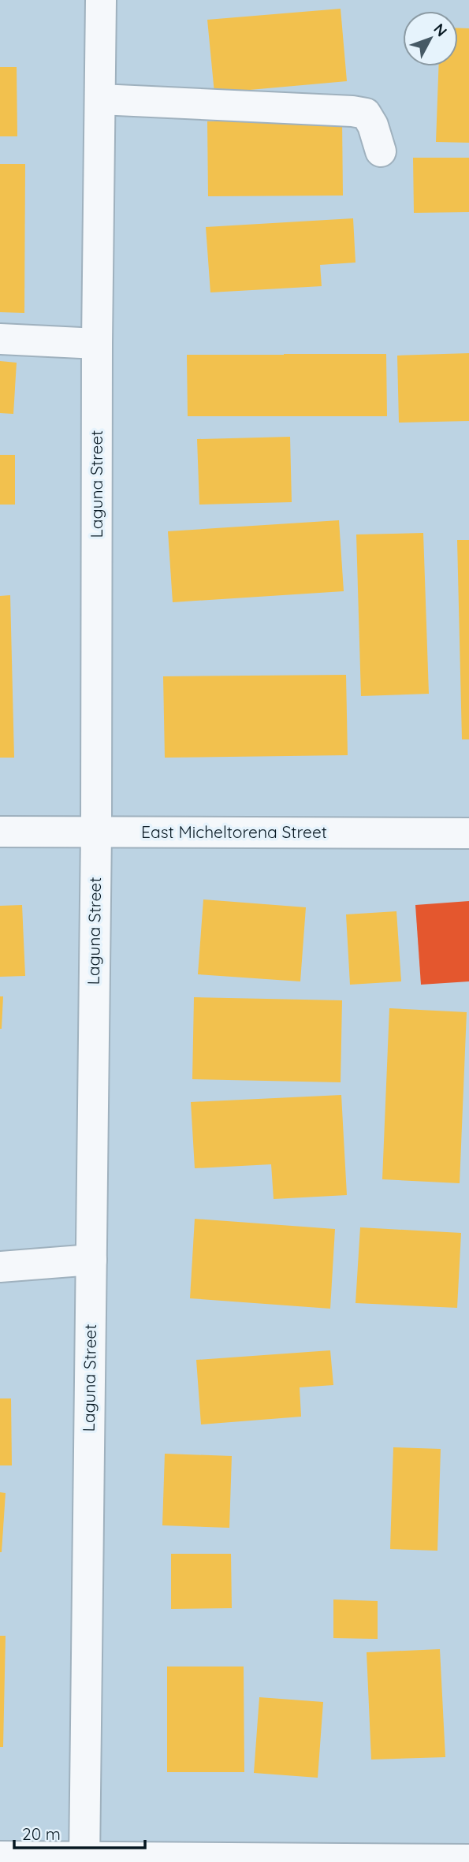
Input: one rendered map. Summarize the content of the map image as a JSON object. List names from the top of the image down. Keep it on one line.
{"streets":{"street":["Laguna Street","East Micheltorena Street"]},"crossings":[["Laguna Street","East Micheltorena Street"]],"scale_bar":"20 m","north":"top right"}
